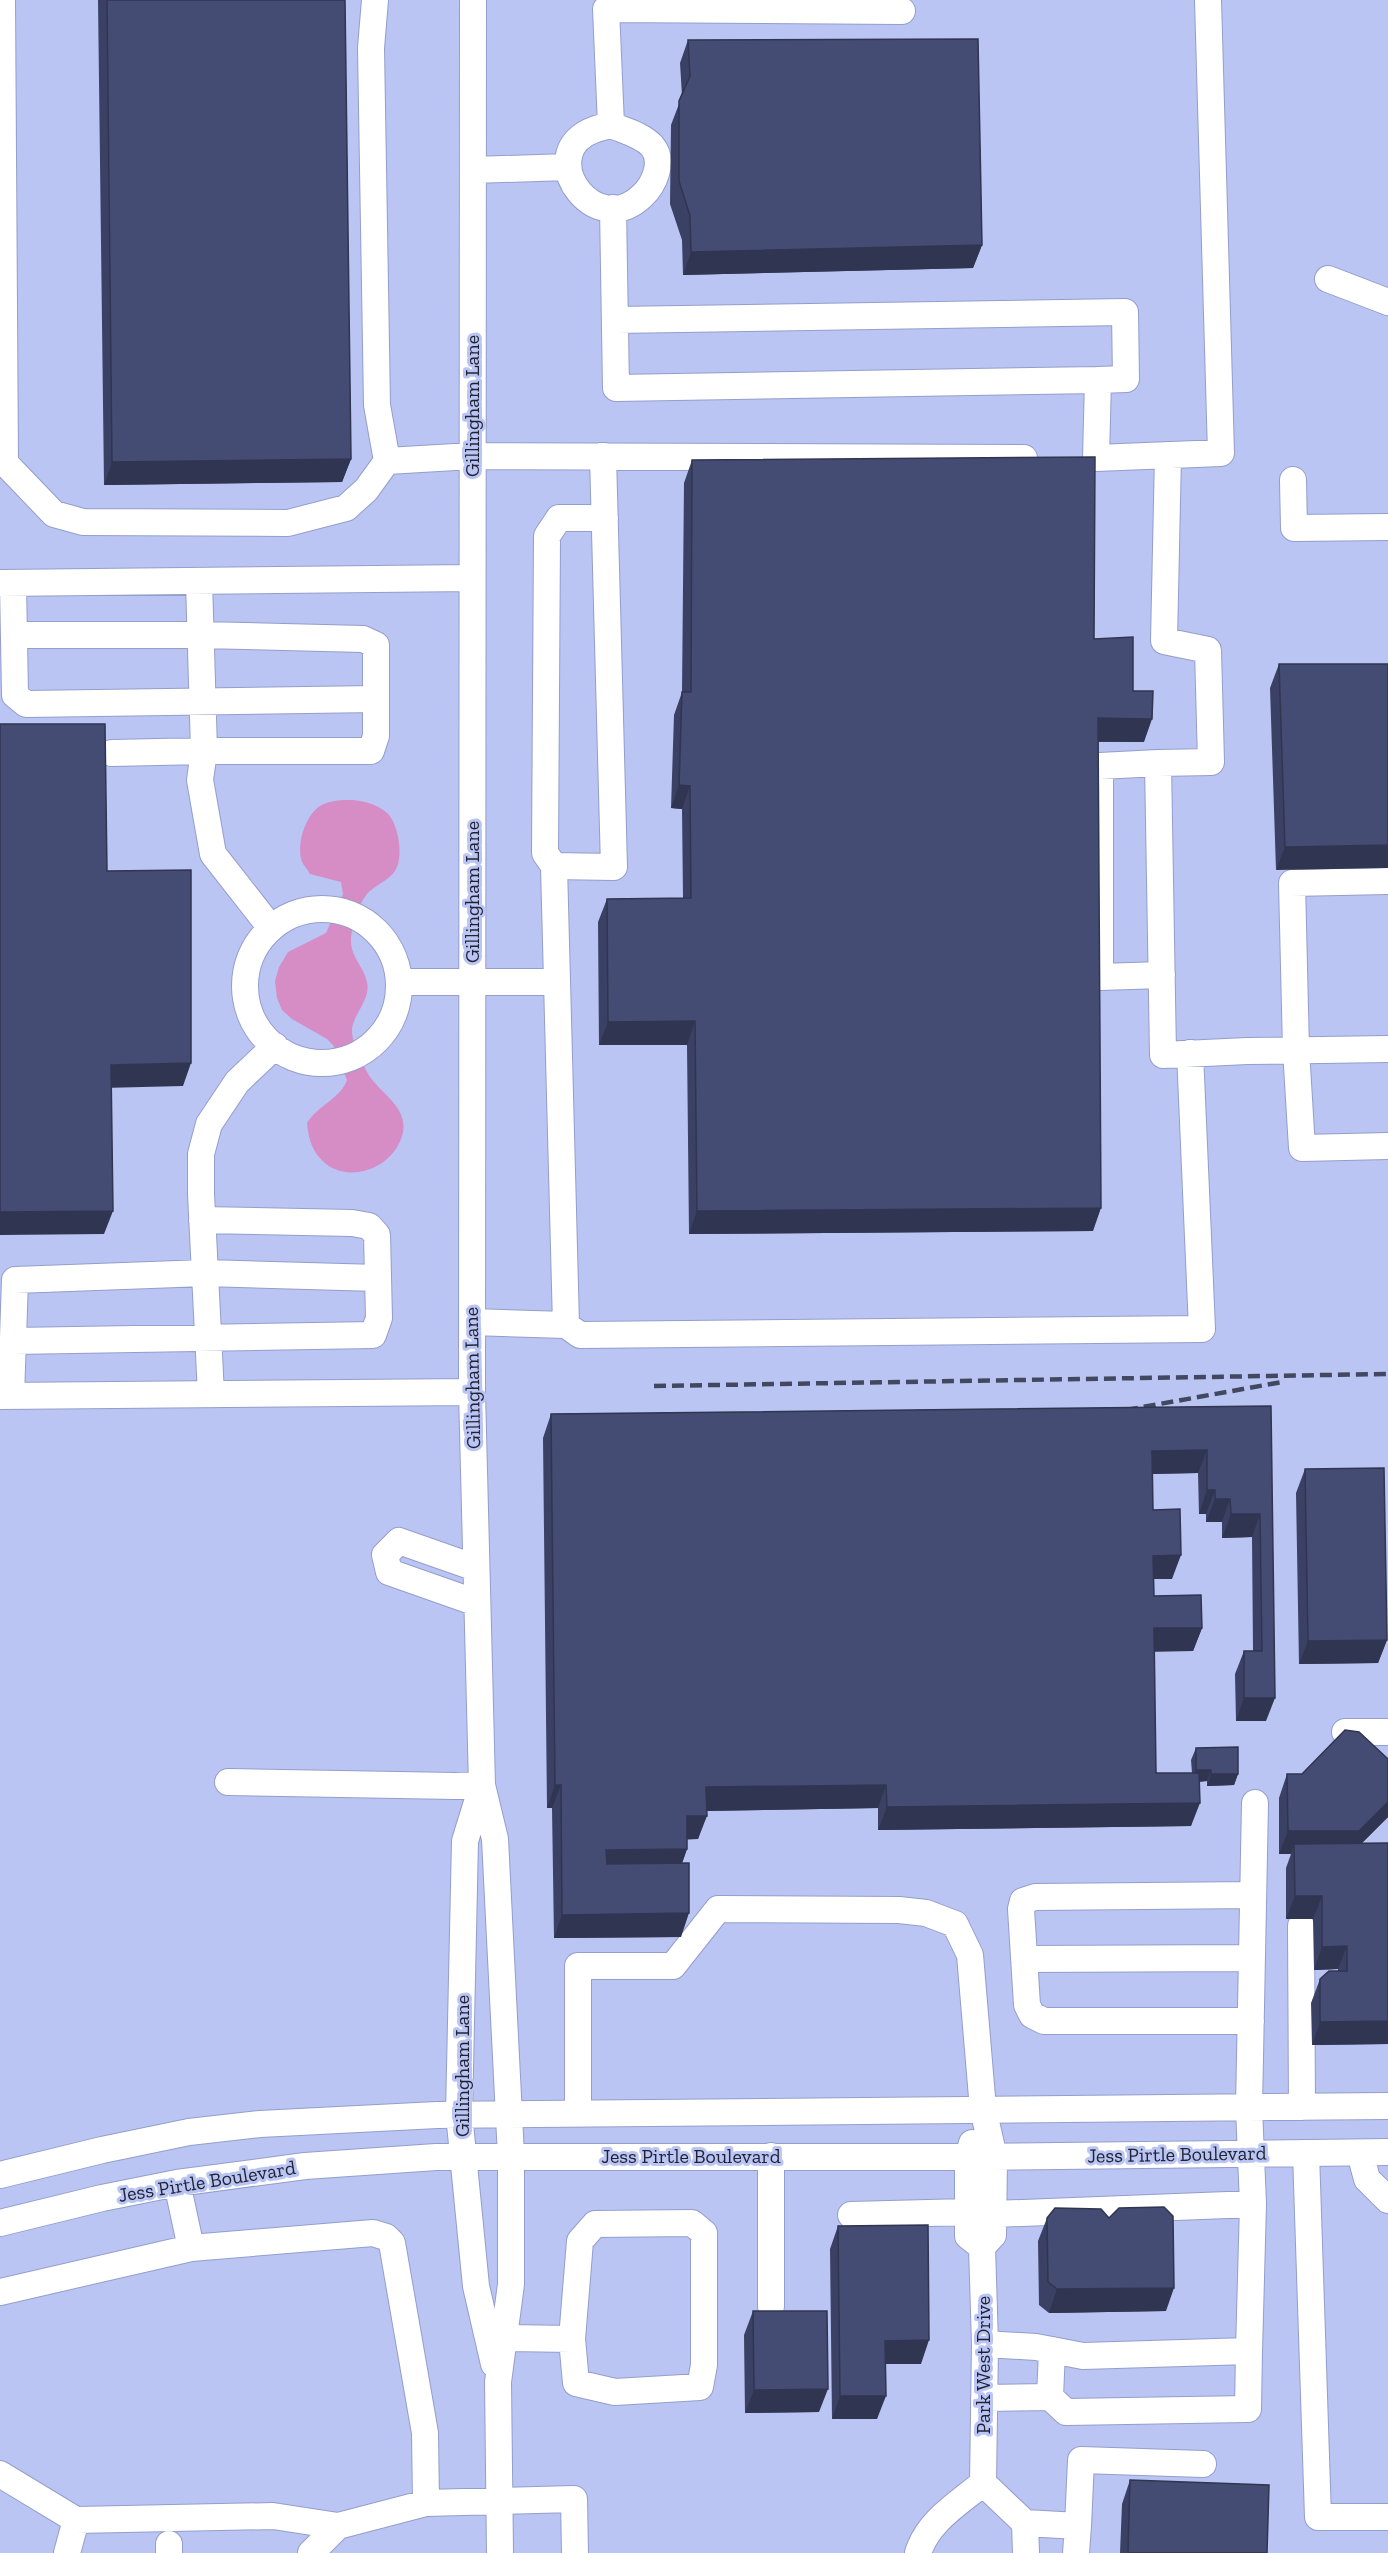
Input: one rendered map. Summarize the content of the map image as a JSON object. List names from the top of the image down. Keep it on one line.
{"streets":{"street":["Gillingham Lane","Jess Pirtle Boulevard","Park West Drive"]},"crossings":[["Gillingham Lane","Jess Pirtle Boulevard"],["Jess Pirtle Boulevard","Park West Drive"]]}
